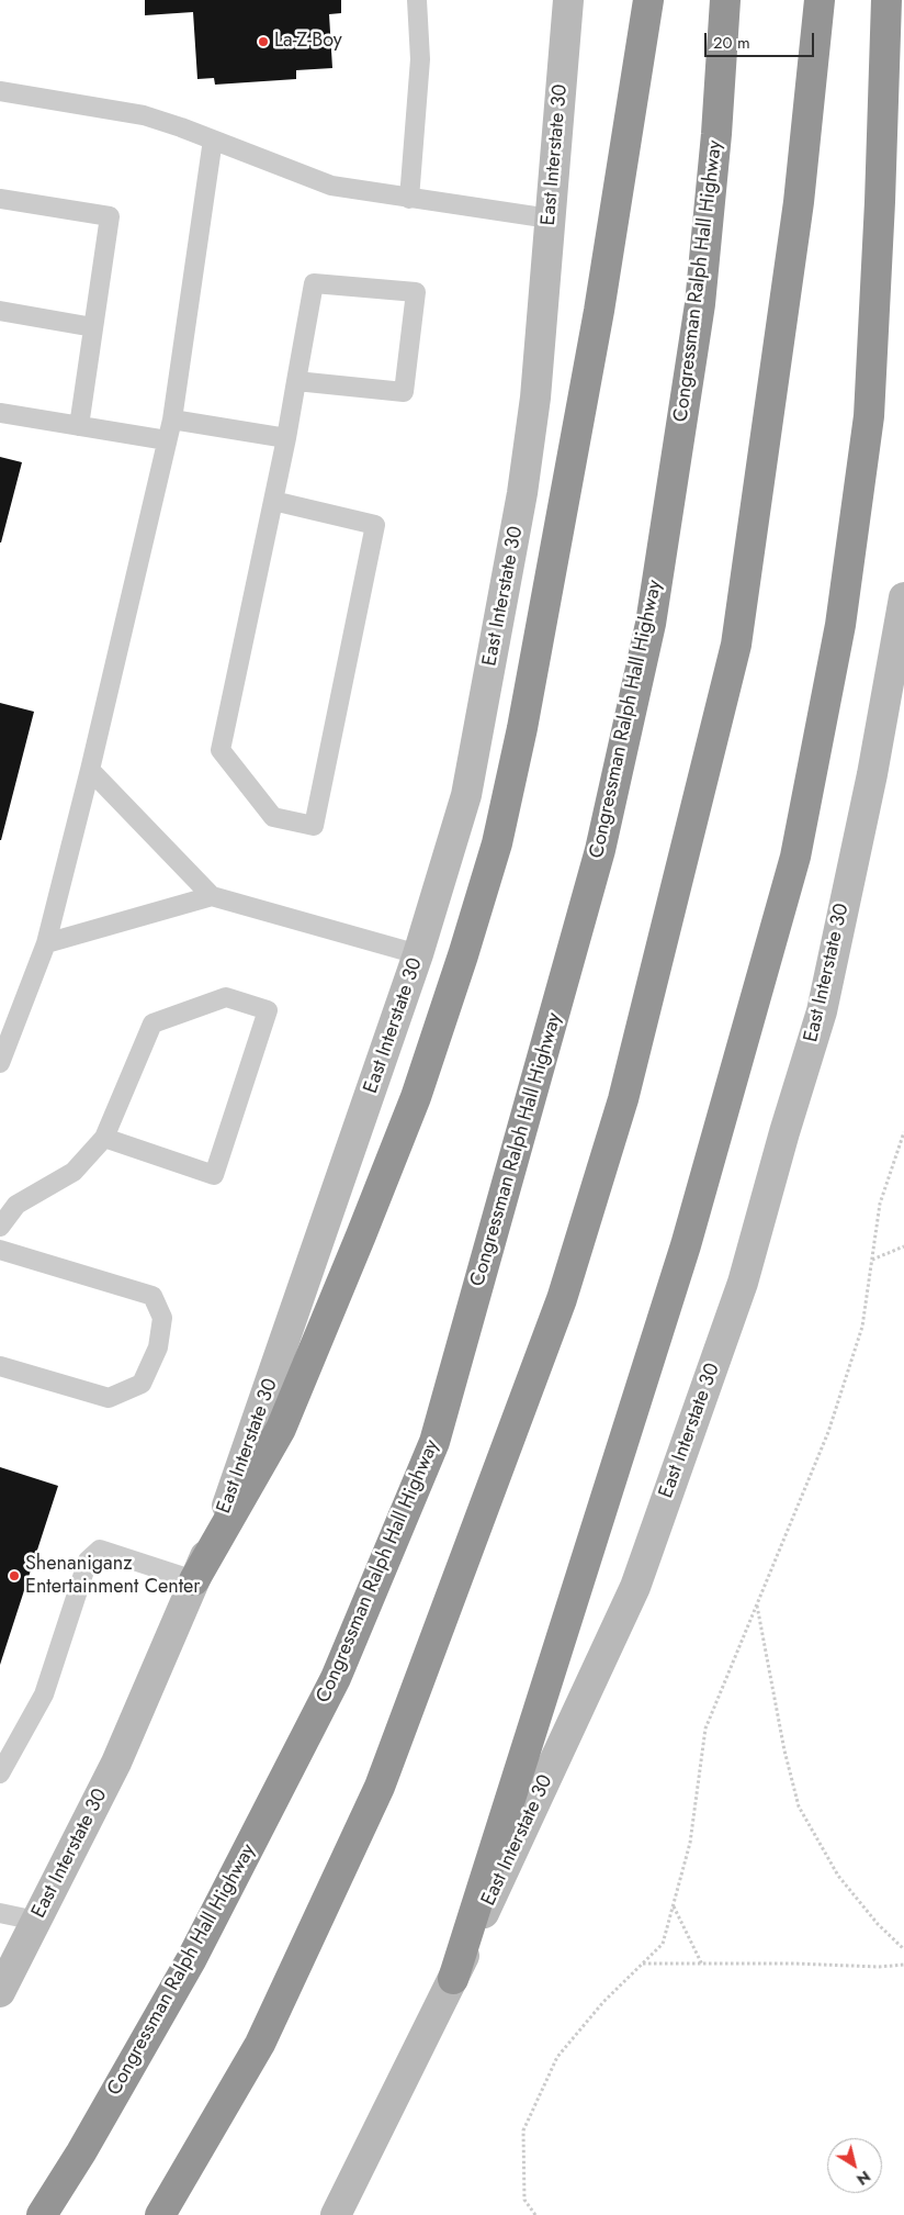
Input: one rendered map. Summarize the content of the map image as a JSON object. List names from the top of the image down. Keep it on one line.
{"streets":{"highway":["Congressman Ralph Hall Highway"],"main road":["East Interstate 30"]},"places":["La-Z-Boy","Shenaniganz Entertainment Center"],"scale_bar":"20 m","north":"bottom right"}
